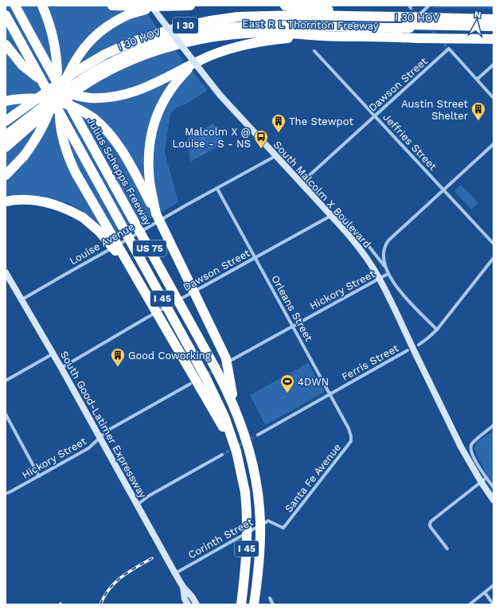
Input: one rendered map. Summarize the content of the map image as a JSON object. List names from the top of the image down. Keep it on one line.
{"streets":{"highway":["I 30 HOV","East R L Thornton Freeway","I 30","Julius Schepps Freeway","US 75","I 45"],"street":["Dawson Street","Jeffries Street","South Malcolm X Boulevard","Louise Avenue","Hickory Street","Orleans Street","Ferris Street","South Good-Latimer Expressway","Santa Fe Avenue","Corinth Street"]},"crossings":[["Dawson Street","Jeffries Street"],["Dawson Street","South Malcolm X Boulevard"],["Dawson Street","Orleans Street"],["Dawson Street","South Good-Latimer Expressway"],["Jeffries Street","Hickory Street"],["South Malcolm X Boulevard","Louise Avenue"],["Louise Avenue","Orleans Street"],["Louise Avenue","South Good-Latimer Expressway"],["Hickory Street","Orleans Street"],["Hickory Street","South Good-Latimer Expressway"],["Orleans Street","Ferris Street"],["Orleans Street","Santa Fe Avenue"],["South Good-Latimer Expressway","Corinth Street"],["Santa Fe Avenue","Corinth Street"]],"places":{"building":["Austin Street Shelter","The Stewpot","Good Coworking"],"bus stop":["Malcolm X @ Louise - S - NS"],"sports":["4DWN"]},"north":"top"}
